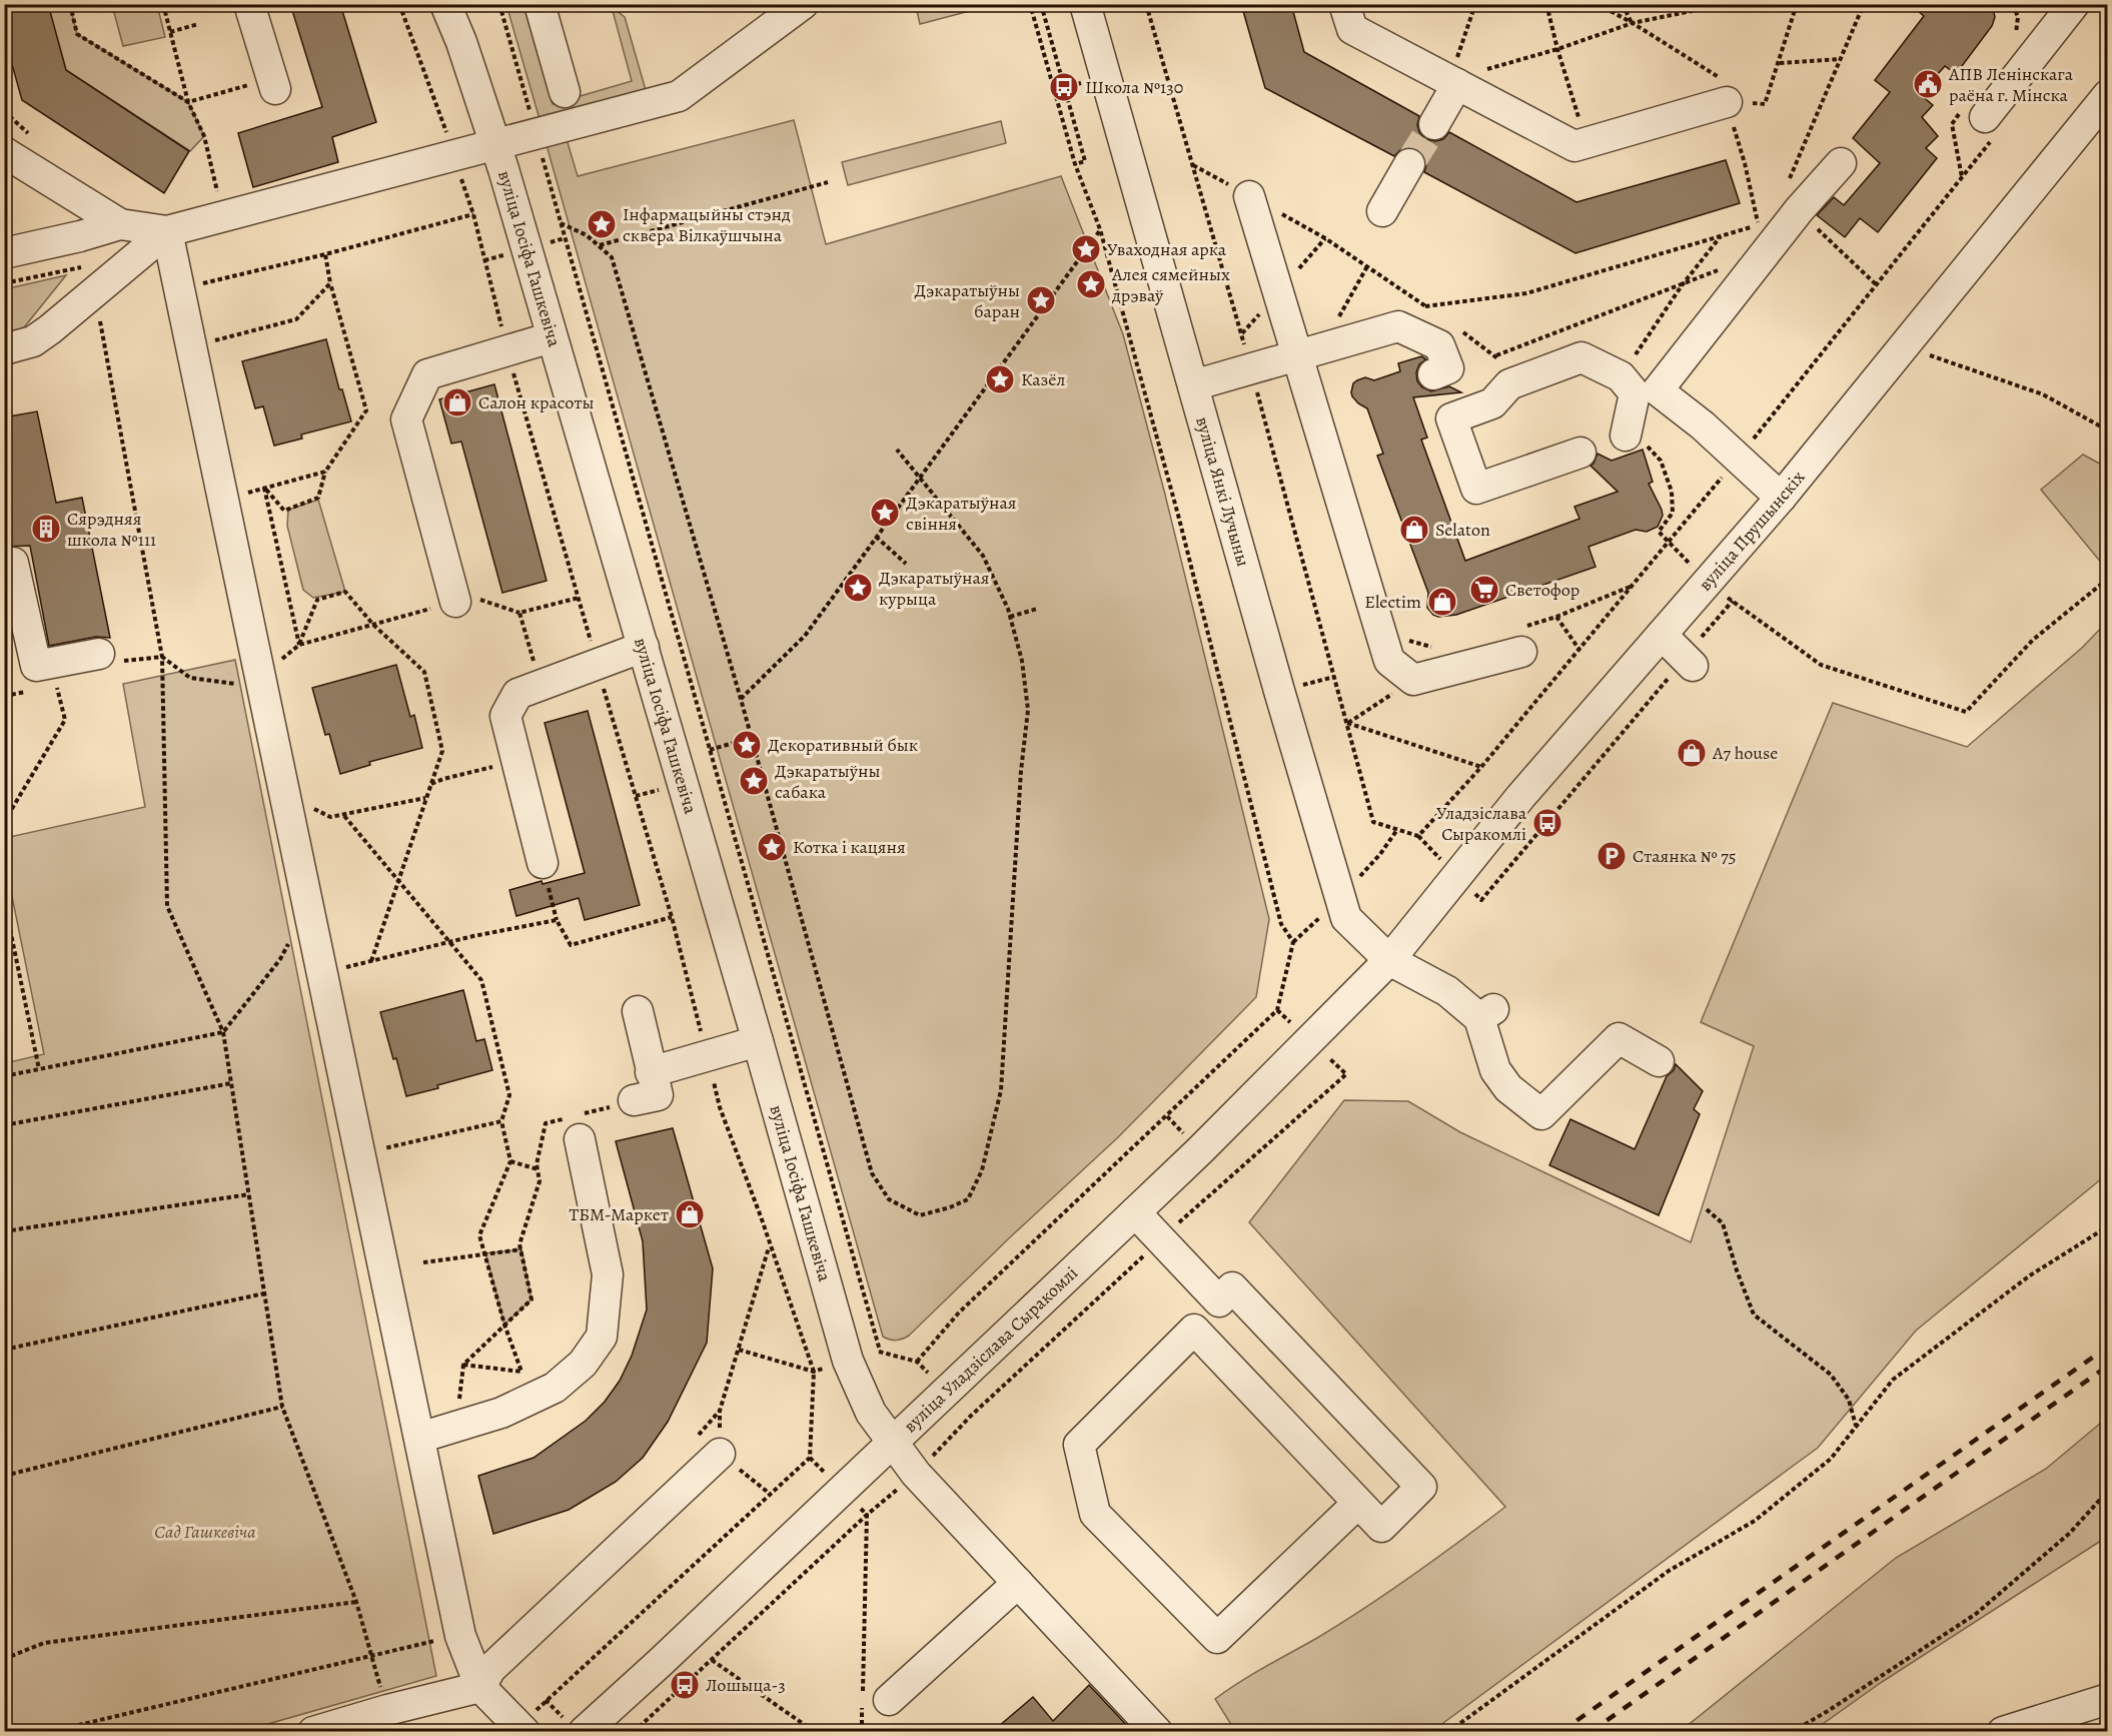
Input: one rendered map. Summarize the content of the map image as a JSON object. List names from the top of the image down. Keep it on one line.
{"streets":{"street":["вуліца Іосіфа Гашкевіча","вуліца Янкі Лучыны","вуліца Прушынскіх","вуліца Уладзіслава Сыракомлі"]},"crossings":[["вуліца Іосіфа Гашкевіча","вуліца Уладзіслава Сыракомлі"],["вуліца Янкі Лучыны","вуліца Прушынскіх"],["вуліца Янкі Лучыны","вуліца Уладзіслава Сыракомлі"],["вуліца Прушынскіх","вуліца Уладзіслава Сыракомлі"]],"parks":["Сад Гашкевіча"],"places":{"public building":["АПВ Ленінскага раёна г. Мінска"],"bus stop":["Школа №130","Уладзіслава Сыракомлі","Лошыца-3"],"place":["Інфармацыйны стэнд сквера Вілкаўшчына","Уваходная арка","Алея сямейных дрэваў","Дэкаратыўны баран","Казёл","Дэкаратыўная свіння","Дэкаратыўная курыца","Декоративный бык","Дэкаратыўны сабака","Котка і кацяня"],"shop":["Салон красоты","Selaton","Electim","A7 house","ТБМ-Маркет"],"building":["Сярэдняя школа №111"],"supermarket":["Светофор"],"parking":["Стаянка № 75"]}}
